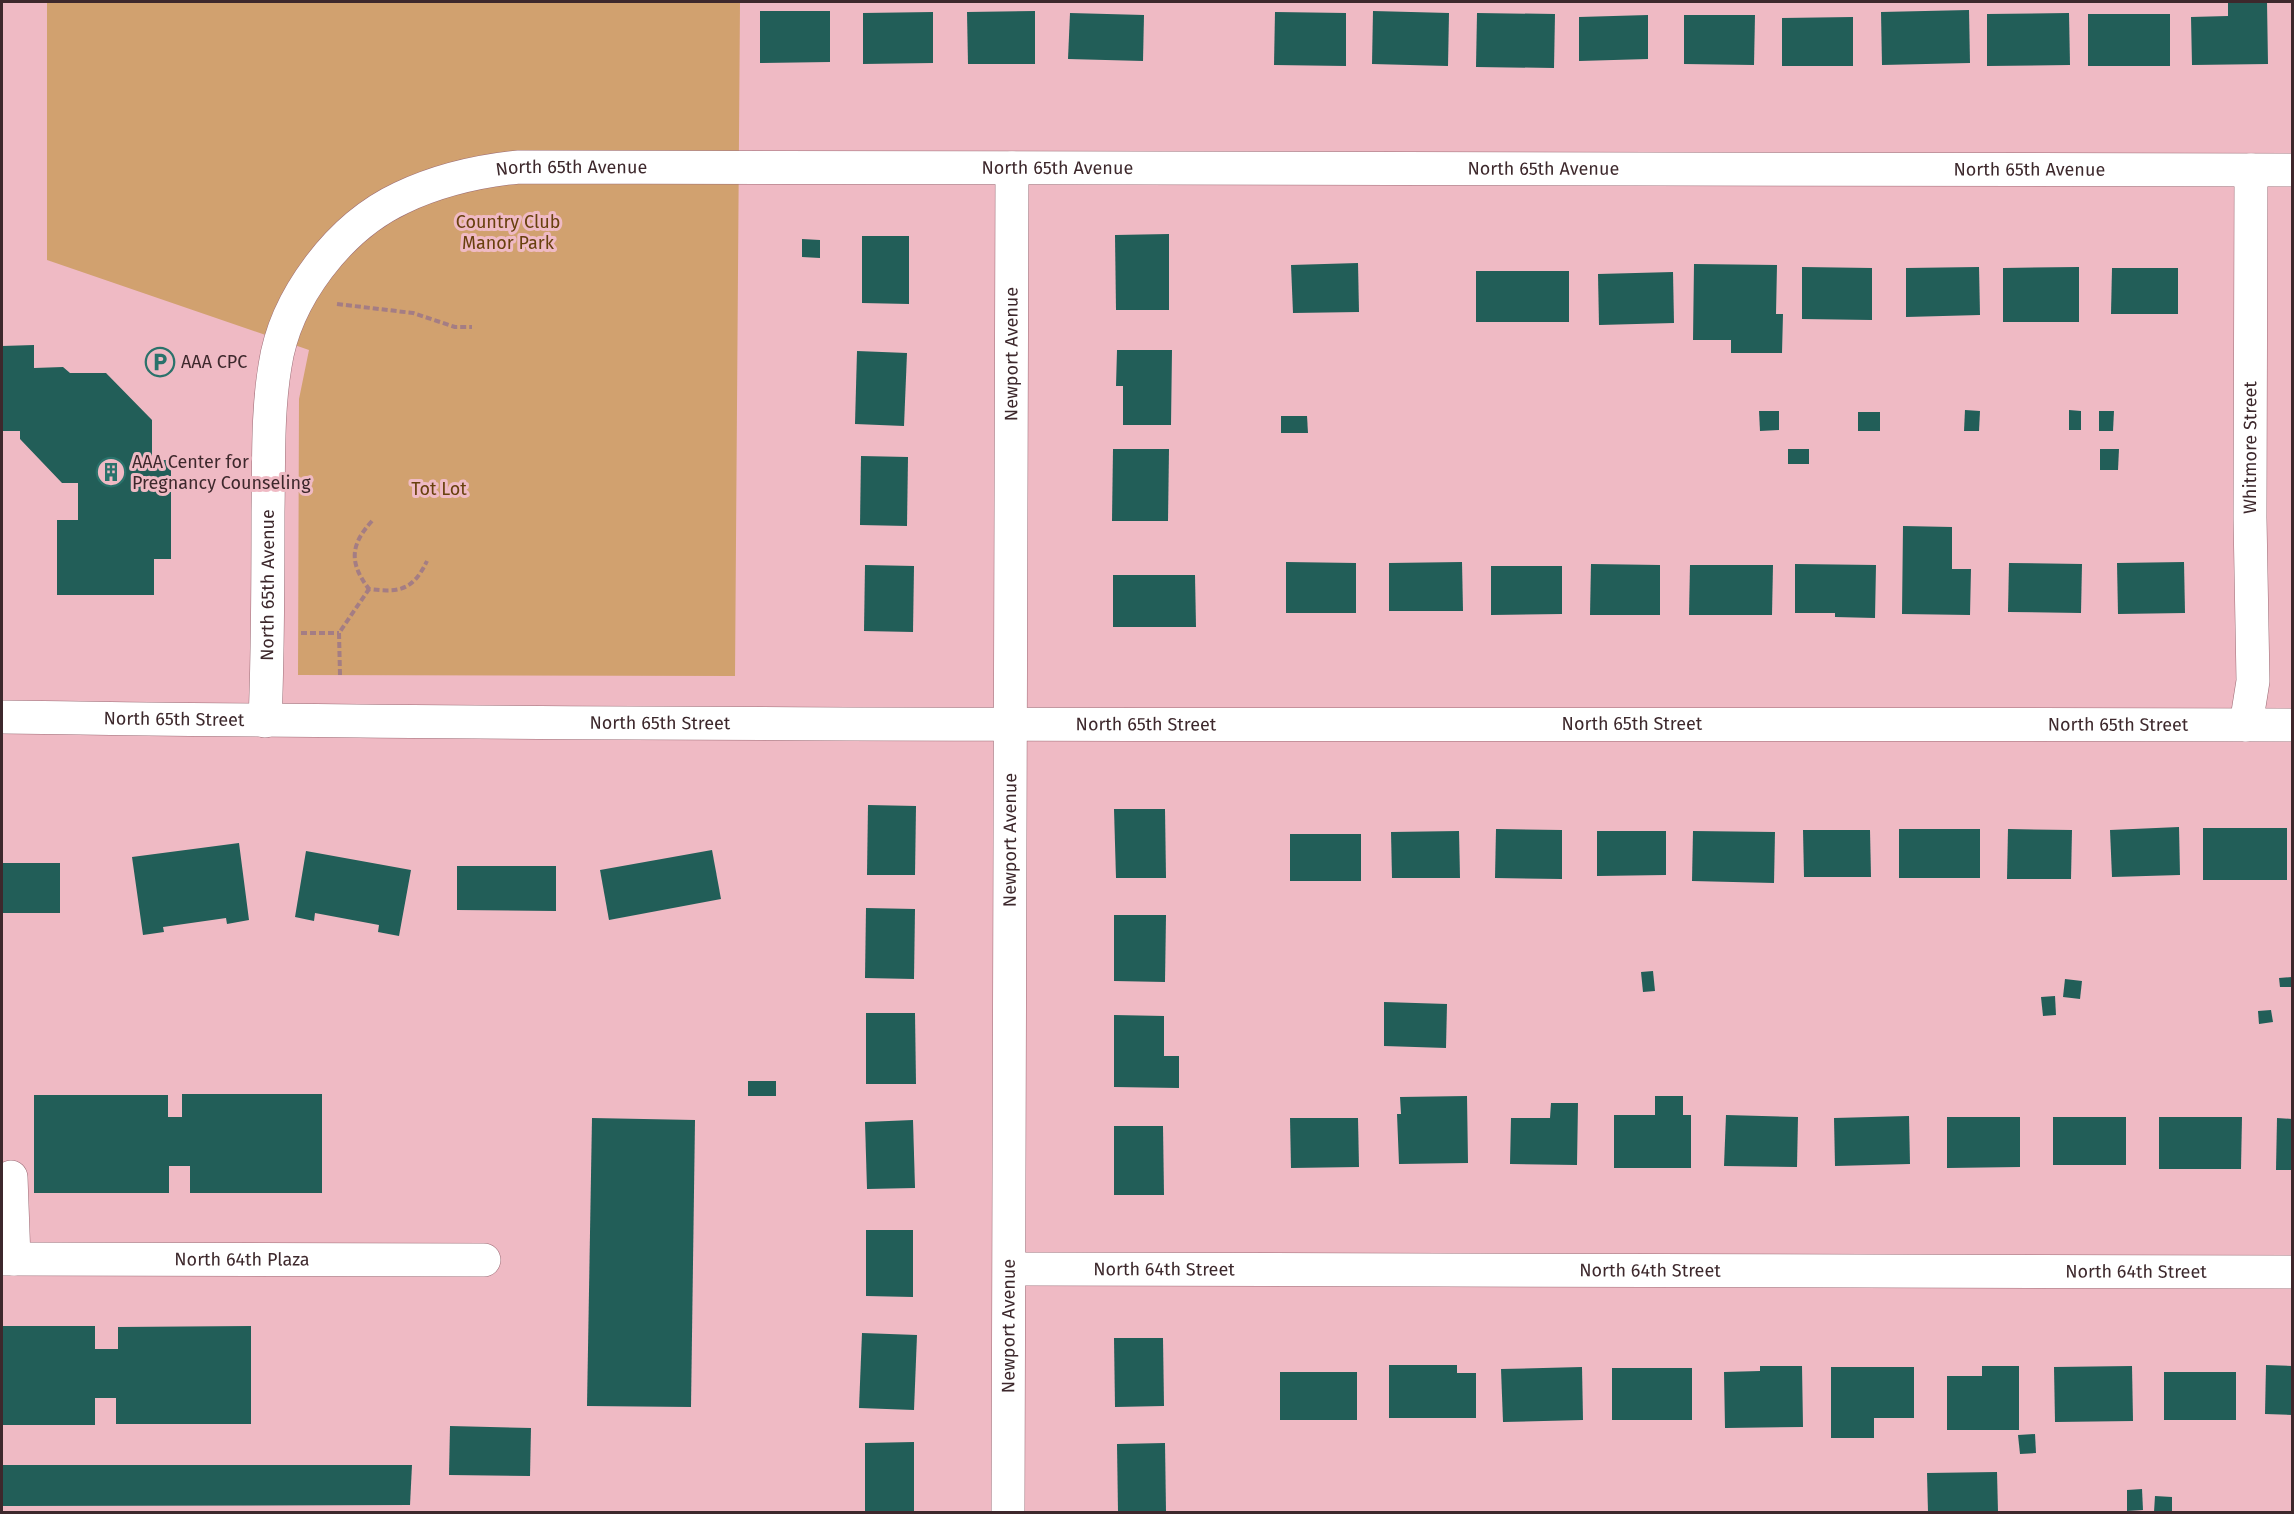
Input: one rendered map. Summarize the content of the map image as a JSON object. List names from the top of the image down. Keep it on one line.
{"streets":{"street":["North 65th Avenue","Newport Avenue","Whitmore Street","North 65th Street","North 64th Plaza","North 64th Street"]},"crossings":[["North 65th Avenue","Newport Avenue"],["North 65th Avenue","Whitmore Street"],["North 65th Avenue","North 65th Street"],["Newport Avenue","North 65th Street"],["Newport Avenue","North 64th Street"],["Whitmore Street","North 65th Street"]],"parks":["Country Club Manor Park","Tot Lot"],"places":{"parking":["AAA CPC"],"building":["AAA Center for Pregnancy Counseling"]}}
